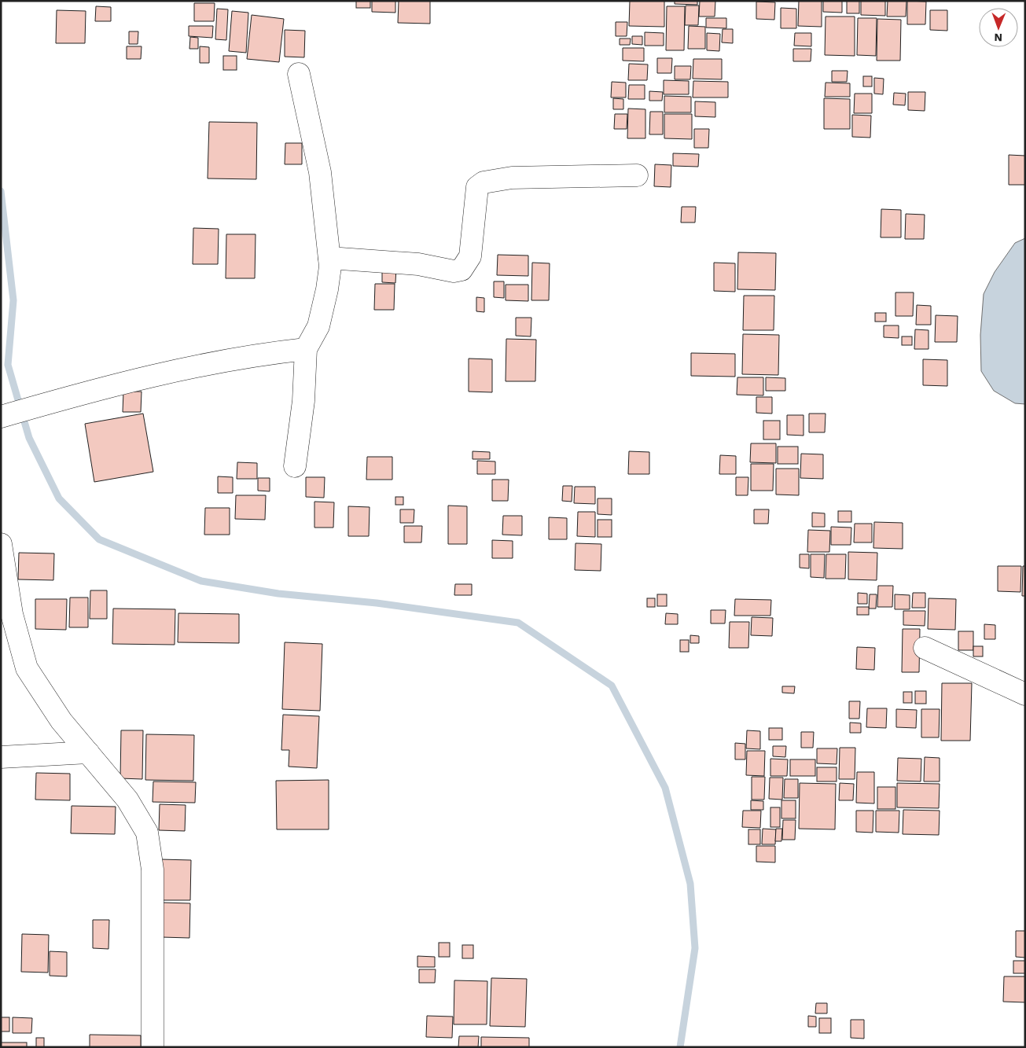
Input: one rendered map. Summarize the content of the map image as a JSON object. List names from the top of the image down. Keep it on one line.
{"north":"bottom"}
